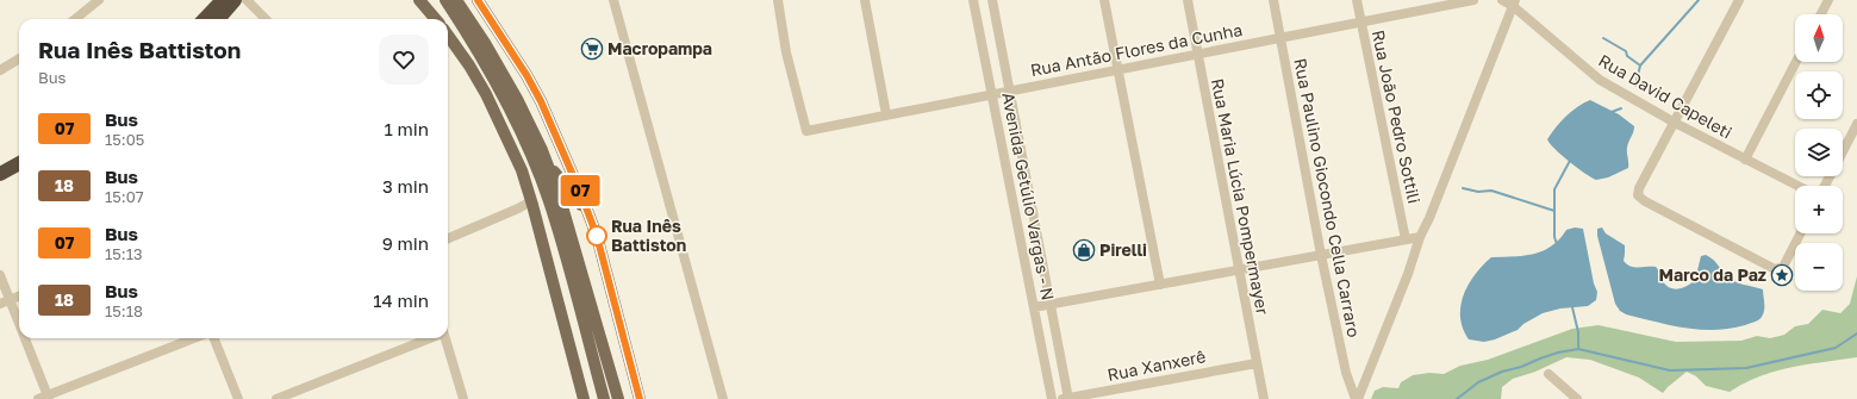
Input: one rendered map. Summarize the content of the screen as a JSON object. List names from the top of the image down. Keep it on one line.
{"streets":{"street":["Rua Antão Flores da Cunha","Rua David Capeleti","Rua João Pedro Sottili","Avenida Getúlio Vargas - N","Rua Maria Lúcia Pompermayer","Rua Paulino Giocondo Cella Carraro","Rua Xanxerê"]},"crossings":[["Rua Antão Flores da Cunha","Rua João Pedro Sottili"],["Rua Antão Flores da Cunha","Avenida Getúlio Vargas - N"],["Rua Antão Flores da Cunha","Rua Maria Lúcia Pompermayer"],["Rua Antão Flores da Cunha","Rua Paulino Giocondo Cella Carraro"],["Avenida Getúlio Vargas - N","Rua Xanxerê"],["Rua Maria Lúcia Pompermayer","Rua Xanxerê"]],"places":{"supermarket":["Macropampa"],"other":["Rua Inês Battiston"],"shop":["Pirelli"],"place":["Marco da Paz"]},"lines":["bus line 07"],"north":"top","page":{"on_map":"07","map_buttons":["+","−"],"heading":["Rua Inês Battiston","Bus"],"list":[{"mark":"07","name":"Bus","note":"15:05","value":"1 min"},{"mark":"18","name":"Bus","note":"15:07","value":"3 min"},{"mark":"07","name":"Bus","note":"15:13","value":"9 min"},{"mark":"18","name":"Bus","note":"15:18","value":"14 min"}]}}
